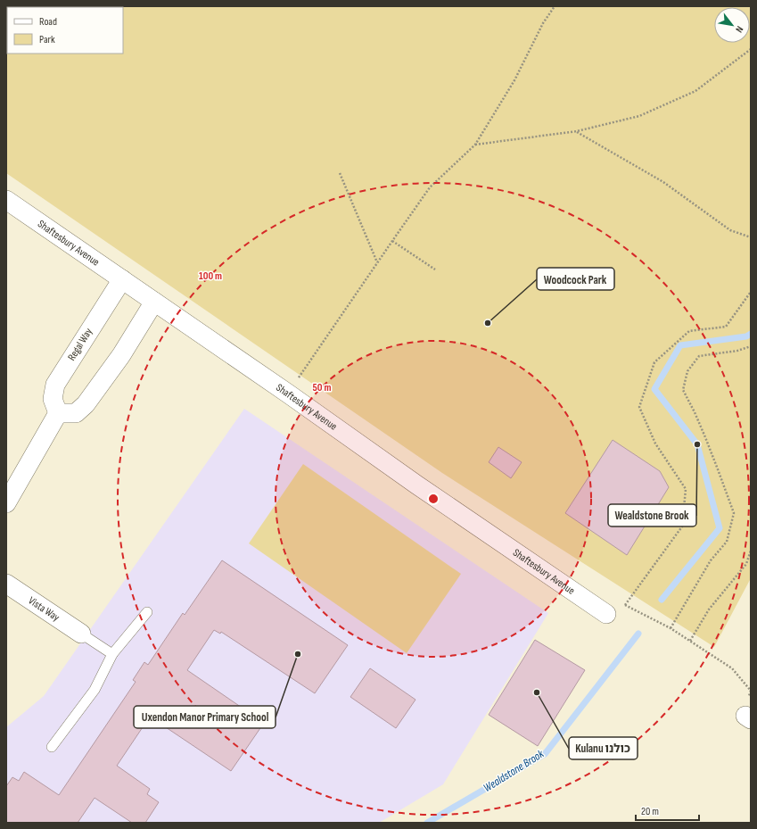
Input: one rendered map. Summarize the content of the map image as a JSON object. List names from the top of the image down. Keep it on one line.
{"streets":{"street":["Shaftesbury Avenue","Regal Way","Vista Way"]},"crossings":[["Shaftesbury Avenue","Regal Way"]],"water":["Wealdstone Brook"],"places":["Woodcock Park","Wealdstone Brook","Uxendon Manor Primary School","Kulanu כולנו"],"legend":["Road","Park"],"scale_bar":"20 m","north":"bottom right","rings":["100 m","50 m"]}
